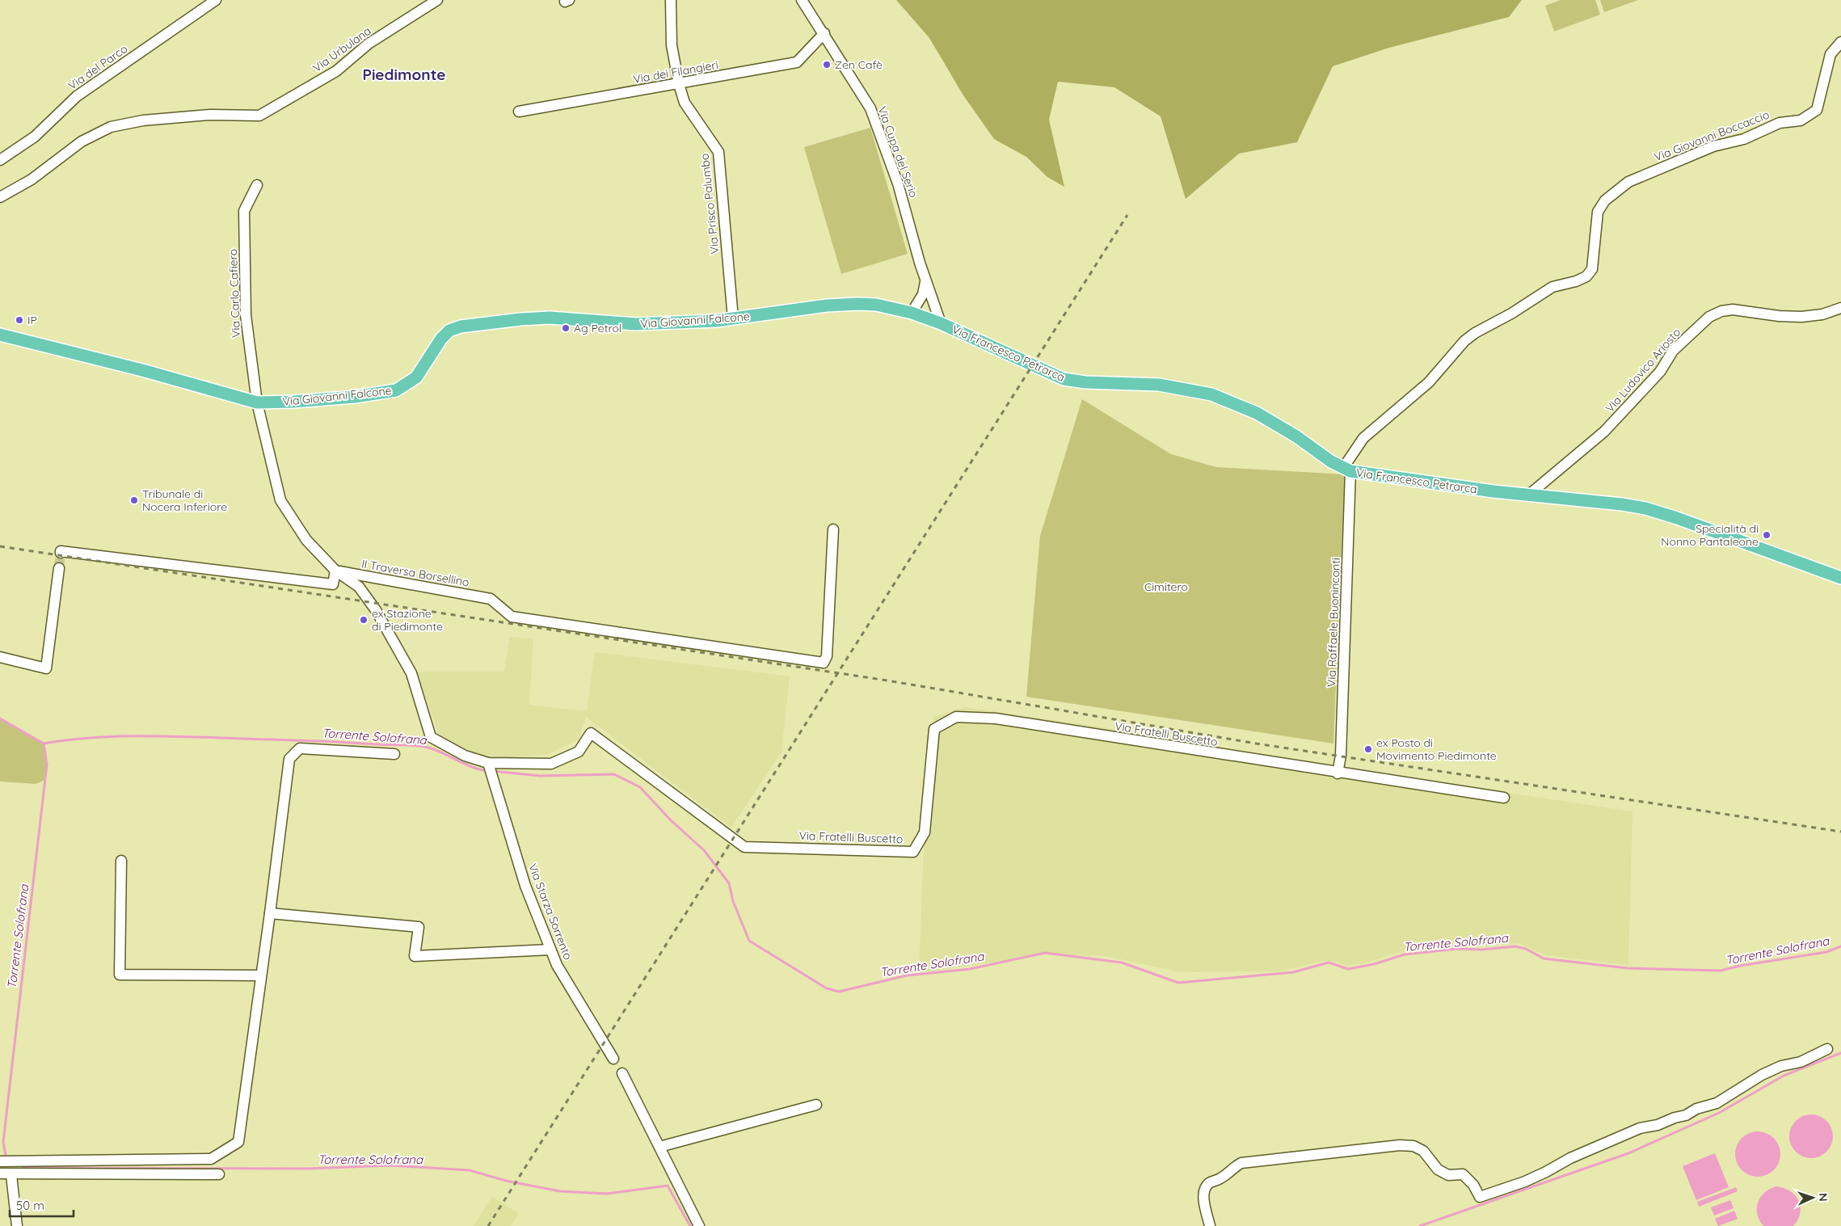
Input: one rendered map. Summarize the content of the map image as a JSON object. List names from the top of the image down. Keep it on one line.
{"streets":{"main road":["Via Giovanni Falcone","Via Francesco Petrarca"],"street":["Via Urbulana","Via del Parco","Via dei Filangieri","Via Giovanni Boccaccio","Via Cupa del Serio","Via Prisco Palumbo","Via Carlo Cafiero","Via Ludovico Ariosto","II Traversa Borsellino","Via Raffaele Buoninconti","Via Fratelli Buscetto","Via Starza Sorrento"]},"crossings":[["Via dei Filangieri","Via Cupa del Serio"],["Via dei Filangieri","Via Prisco Palumbo"],["Via Giovanni Boccaccio","Via Francesco Petrarca"],["Via Giovanni Boccaccio","Via Raffaele Buoninconti"],["Via Cupa del Serio","Via Giovanni Falcone"],["Via Cupa del Serio","Via Francesco Petrarca"],["Via Prisco Palumbo","Via Giovanni Falcone"],["Via Carlo Cafiero","Via Giovanni Falcone"],["Via Carlo Cafiero","II Traversa Borsellino"],["Via Carlo Cafiero","Via Fratelli Buscetto"],["Via Giovanni Falcone","Via Francesco Petrarca"],["Via Francesco Petrarca","Via Ludovico Ariosto"],["Via Francesco Petrarca","Via Raffaele Buoninconti"],["II Traversa Borsellino","Via Fratelli Buscetto"],["Via Raffaele Buoninconti","Via Fratelli Buscetto"],["Via Fratelli Buscetto","Via Starza Sorrento"]],"districts":["Piedimonte"],"water":["Torrente Solofrana"],"parks":["Cimitero"],"places":["Zen Cafè","IP","Ag Petrol","Tribunale di Nocera Inferiore","Specialità di Nonno Pantaleone","ex Stazione di Piedimonte","ex Posto di Movimento Piedimonte"],"scale_bar":"50 m","north":"right"}
